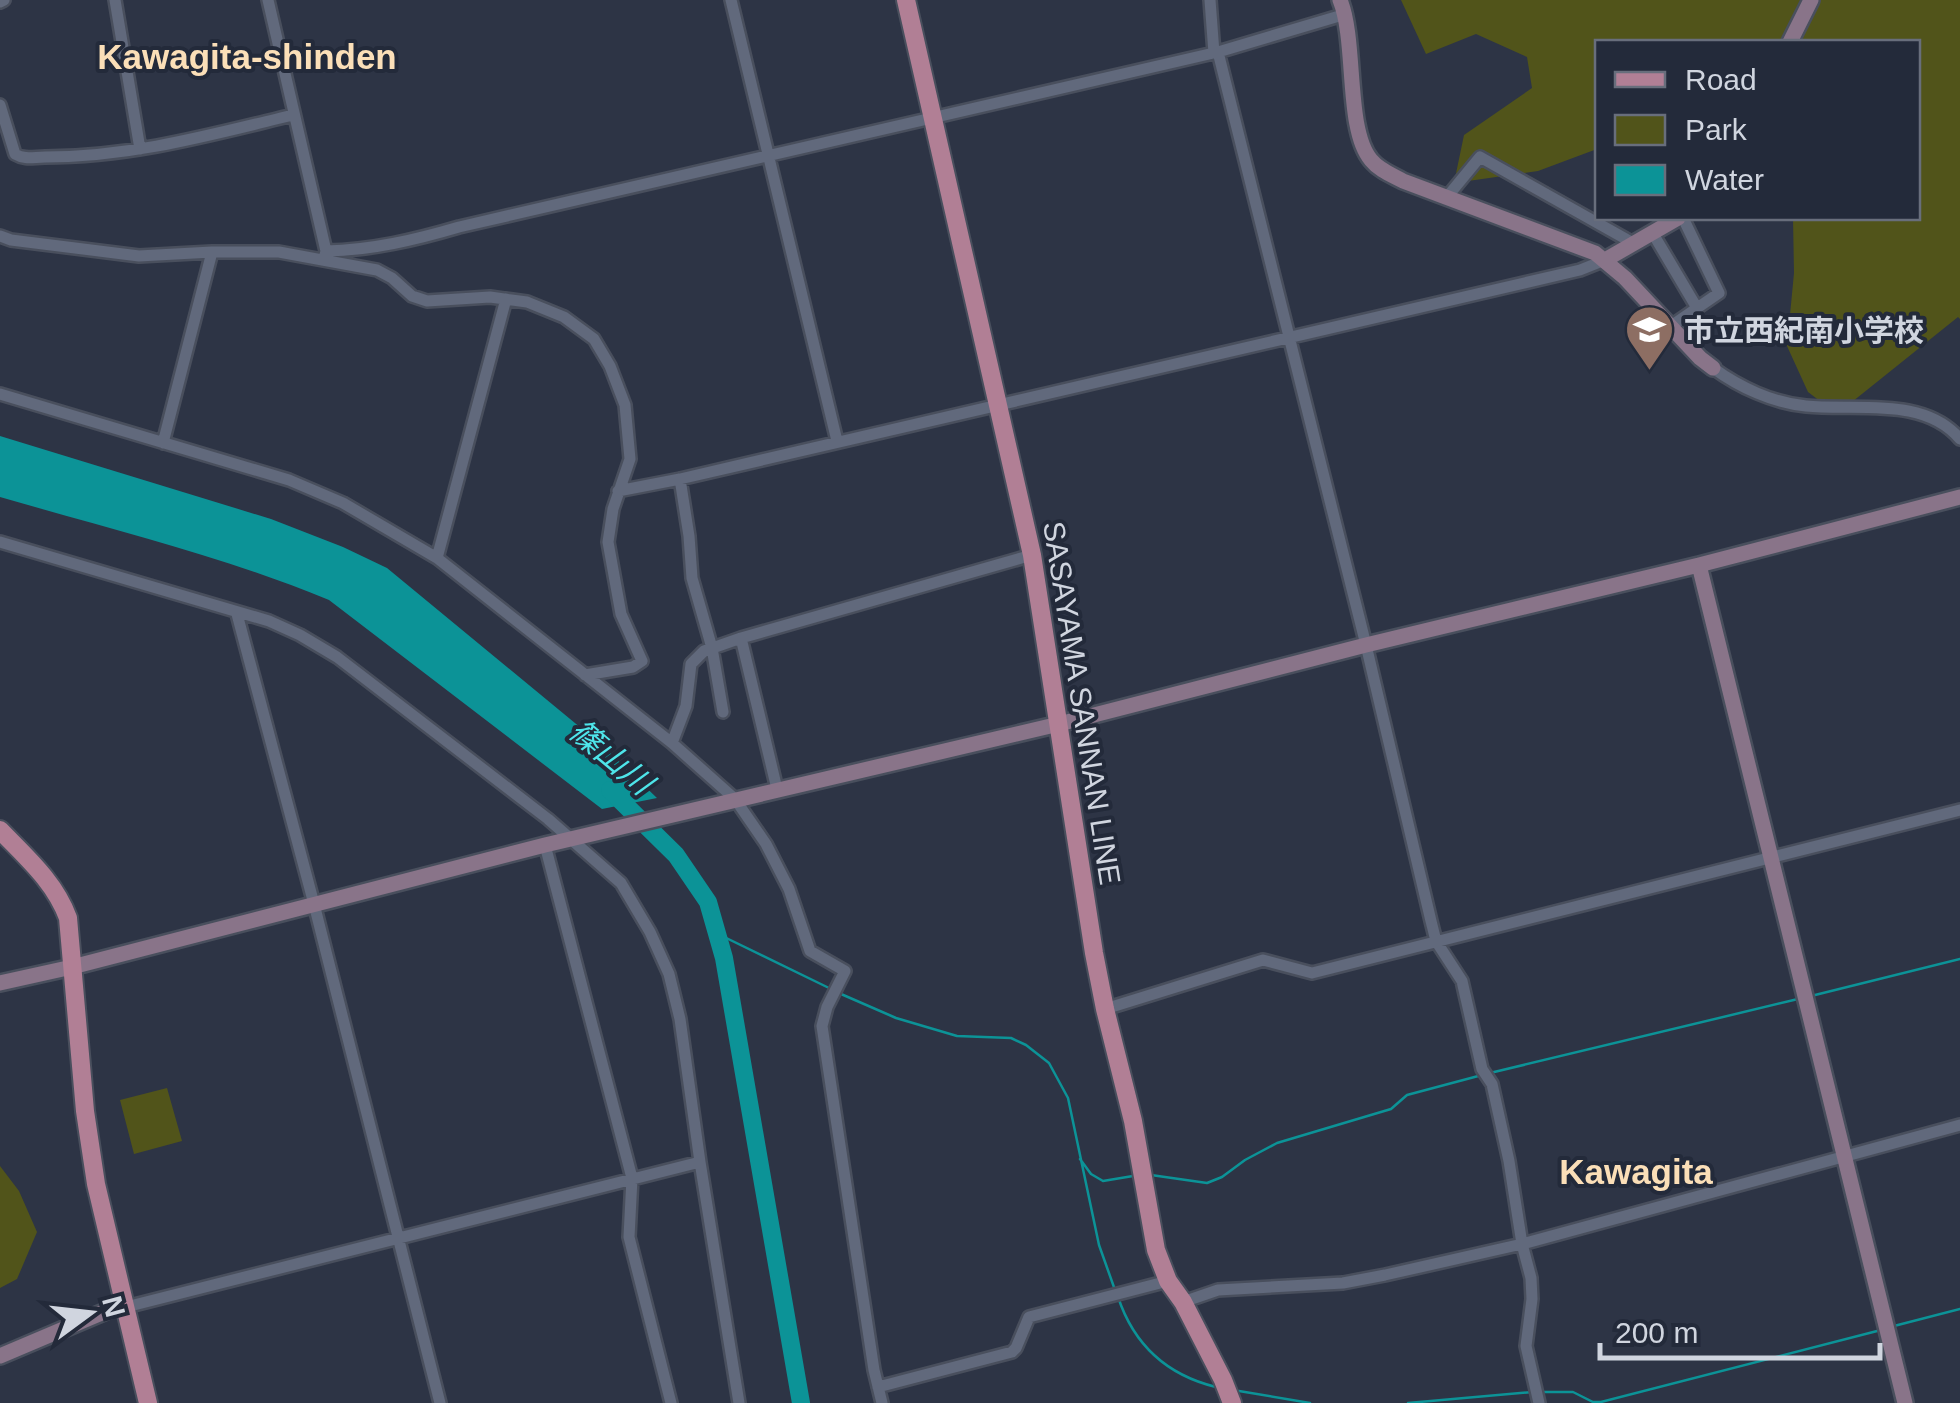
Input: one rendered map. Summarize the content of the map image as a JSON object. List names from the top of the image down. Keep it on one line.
{"streets":{"main road":["SASAYAMA SANNAN LINE"]},"districts":["Kawagita-shinden","Kawagita"],"water":["篠山川"],"places":{"school or university":["市立西紀南小学校"]},"legend":["Road","Park","Water"],"scale_bar":"200 m","north":"right"}
